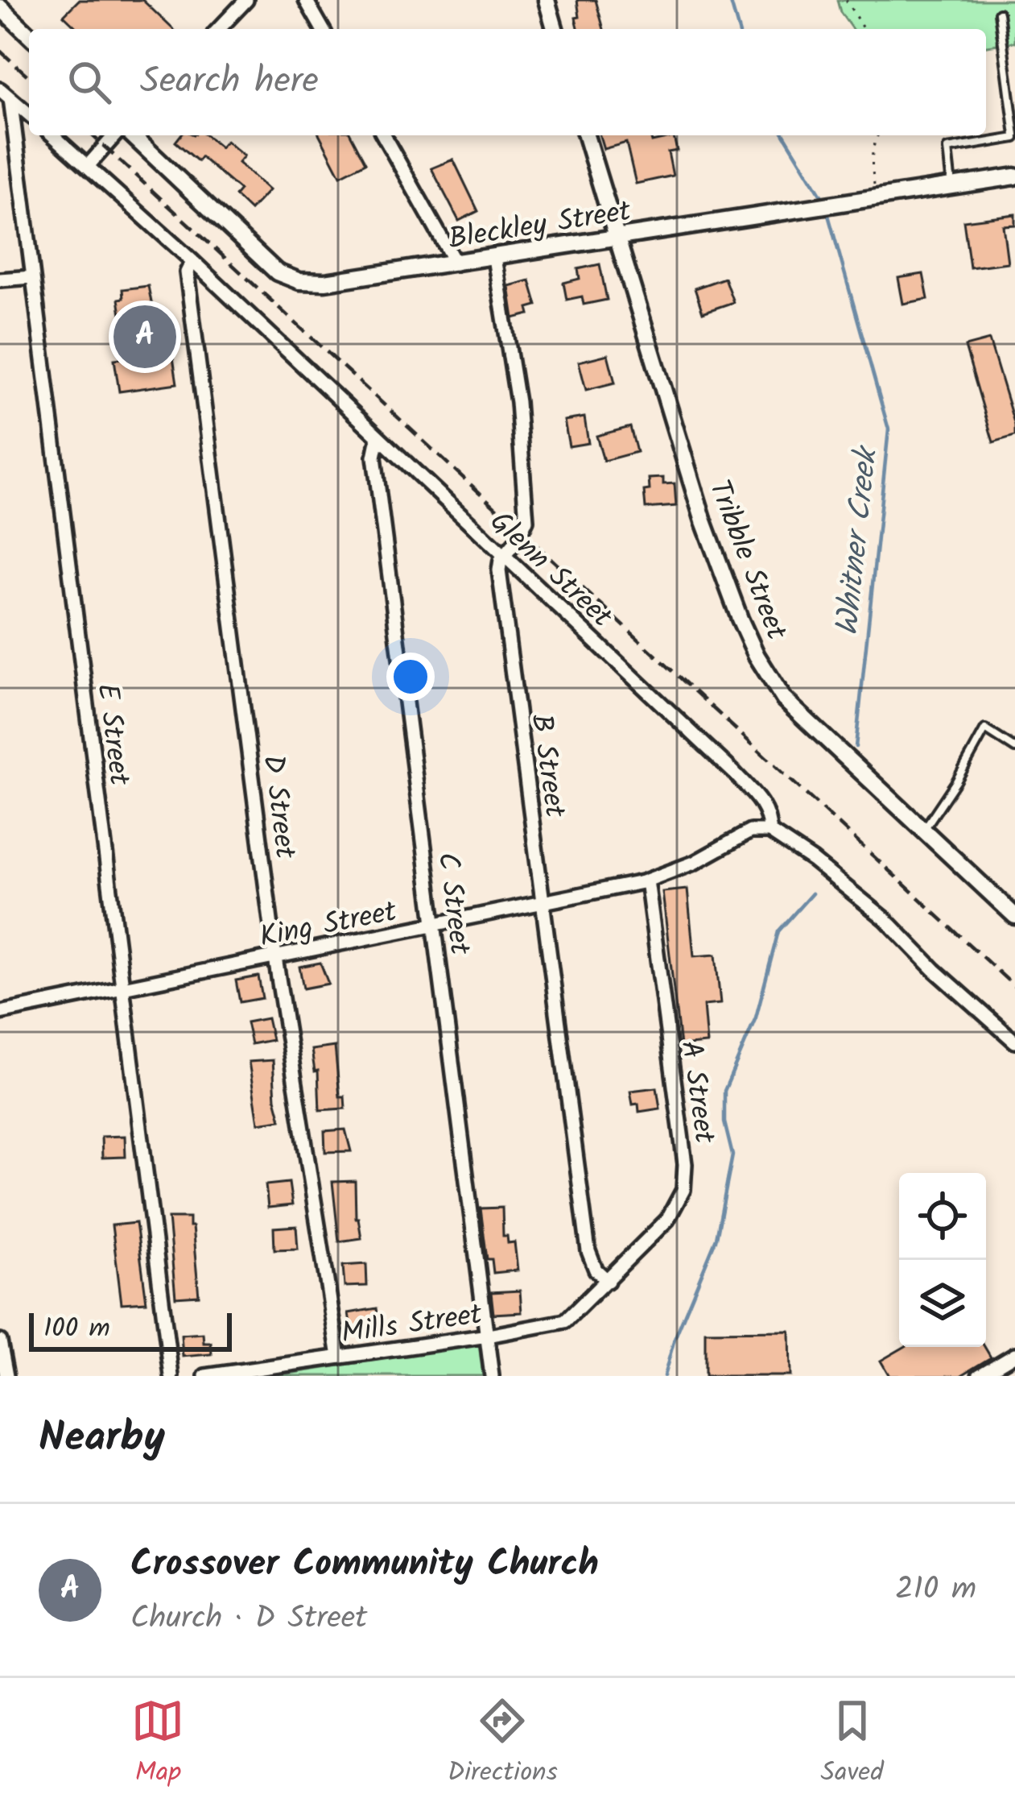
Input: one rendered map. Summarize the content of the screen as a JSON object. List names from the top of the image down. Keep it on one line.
{"streets":{"street":["Bleckley Street","Tribble Street","Glenn Street","E Street","B Street","D Street","C Street","King Street","A Street","Mills Street"]},"crossings":[["Bleckley Street","Tribble Street"],["Bleckley Street","B Street"],["Glenn Street","B Street"],["Glenn Street","D Street"],["Glenn Street","C Street"],["Glenn Street","King Street"],["E Street","King Street"],["B Street","King Street"],["B Street","A Street"],["B Street","Mills Street"],["D Street","King Street"],["D Street","Mills Street"],["C Street","King Street"],["C Street","Mills Street"],["King Street","A Street"],["A Street","Mills Street"]],"water":["Whitner Creek"],"scale_bar":"100 m","page":{"search":"Search here","pins":"A","scale":"100 m","heading":"Nearby","list":[{"mark":"A","name":"Crossover Community Church","note":"Church · D Street","value":"210 m"}],"nav":["Map","Directions","Saved"]}}
